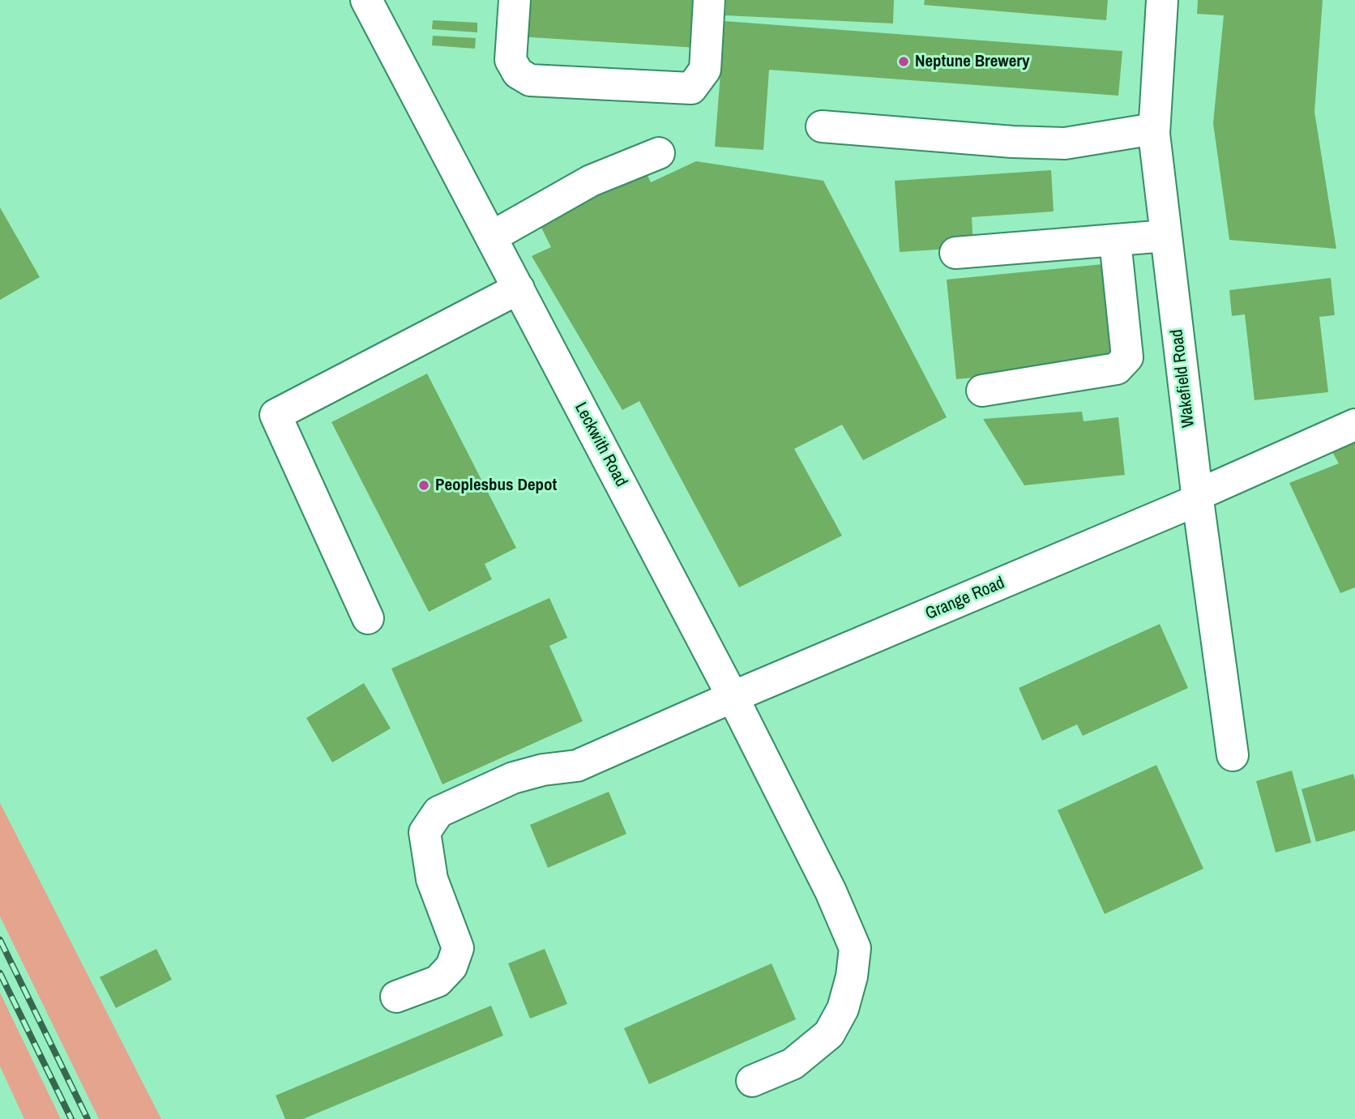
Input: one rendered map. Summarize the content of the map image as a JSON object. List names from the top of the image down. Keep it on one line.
{"streets":{"street":["Wakefield Road","Leckwith Road","Grange Road"]},"crossings":[["Wakefield Road","Grange Road"],["Leckwith Road","Grange Road"]],"places":["Neptune Brewery","Peoplesbus Depot"]}
